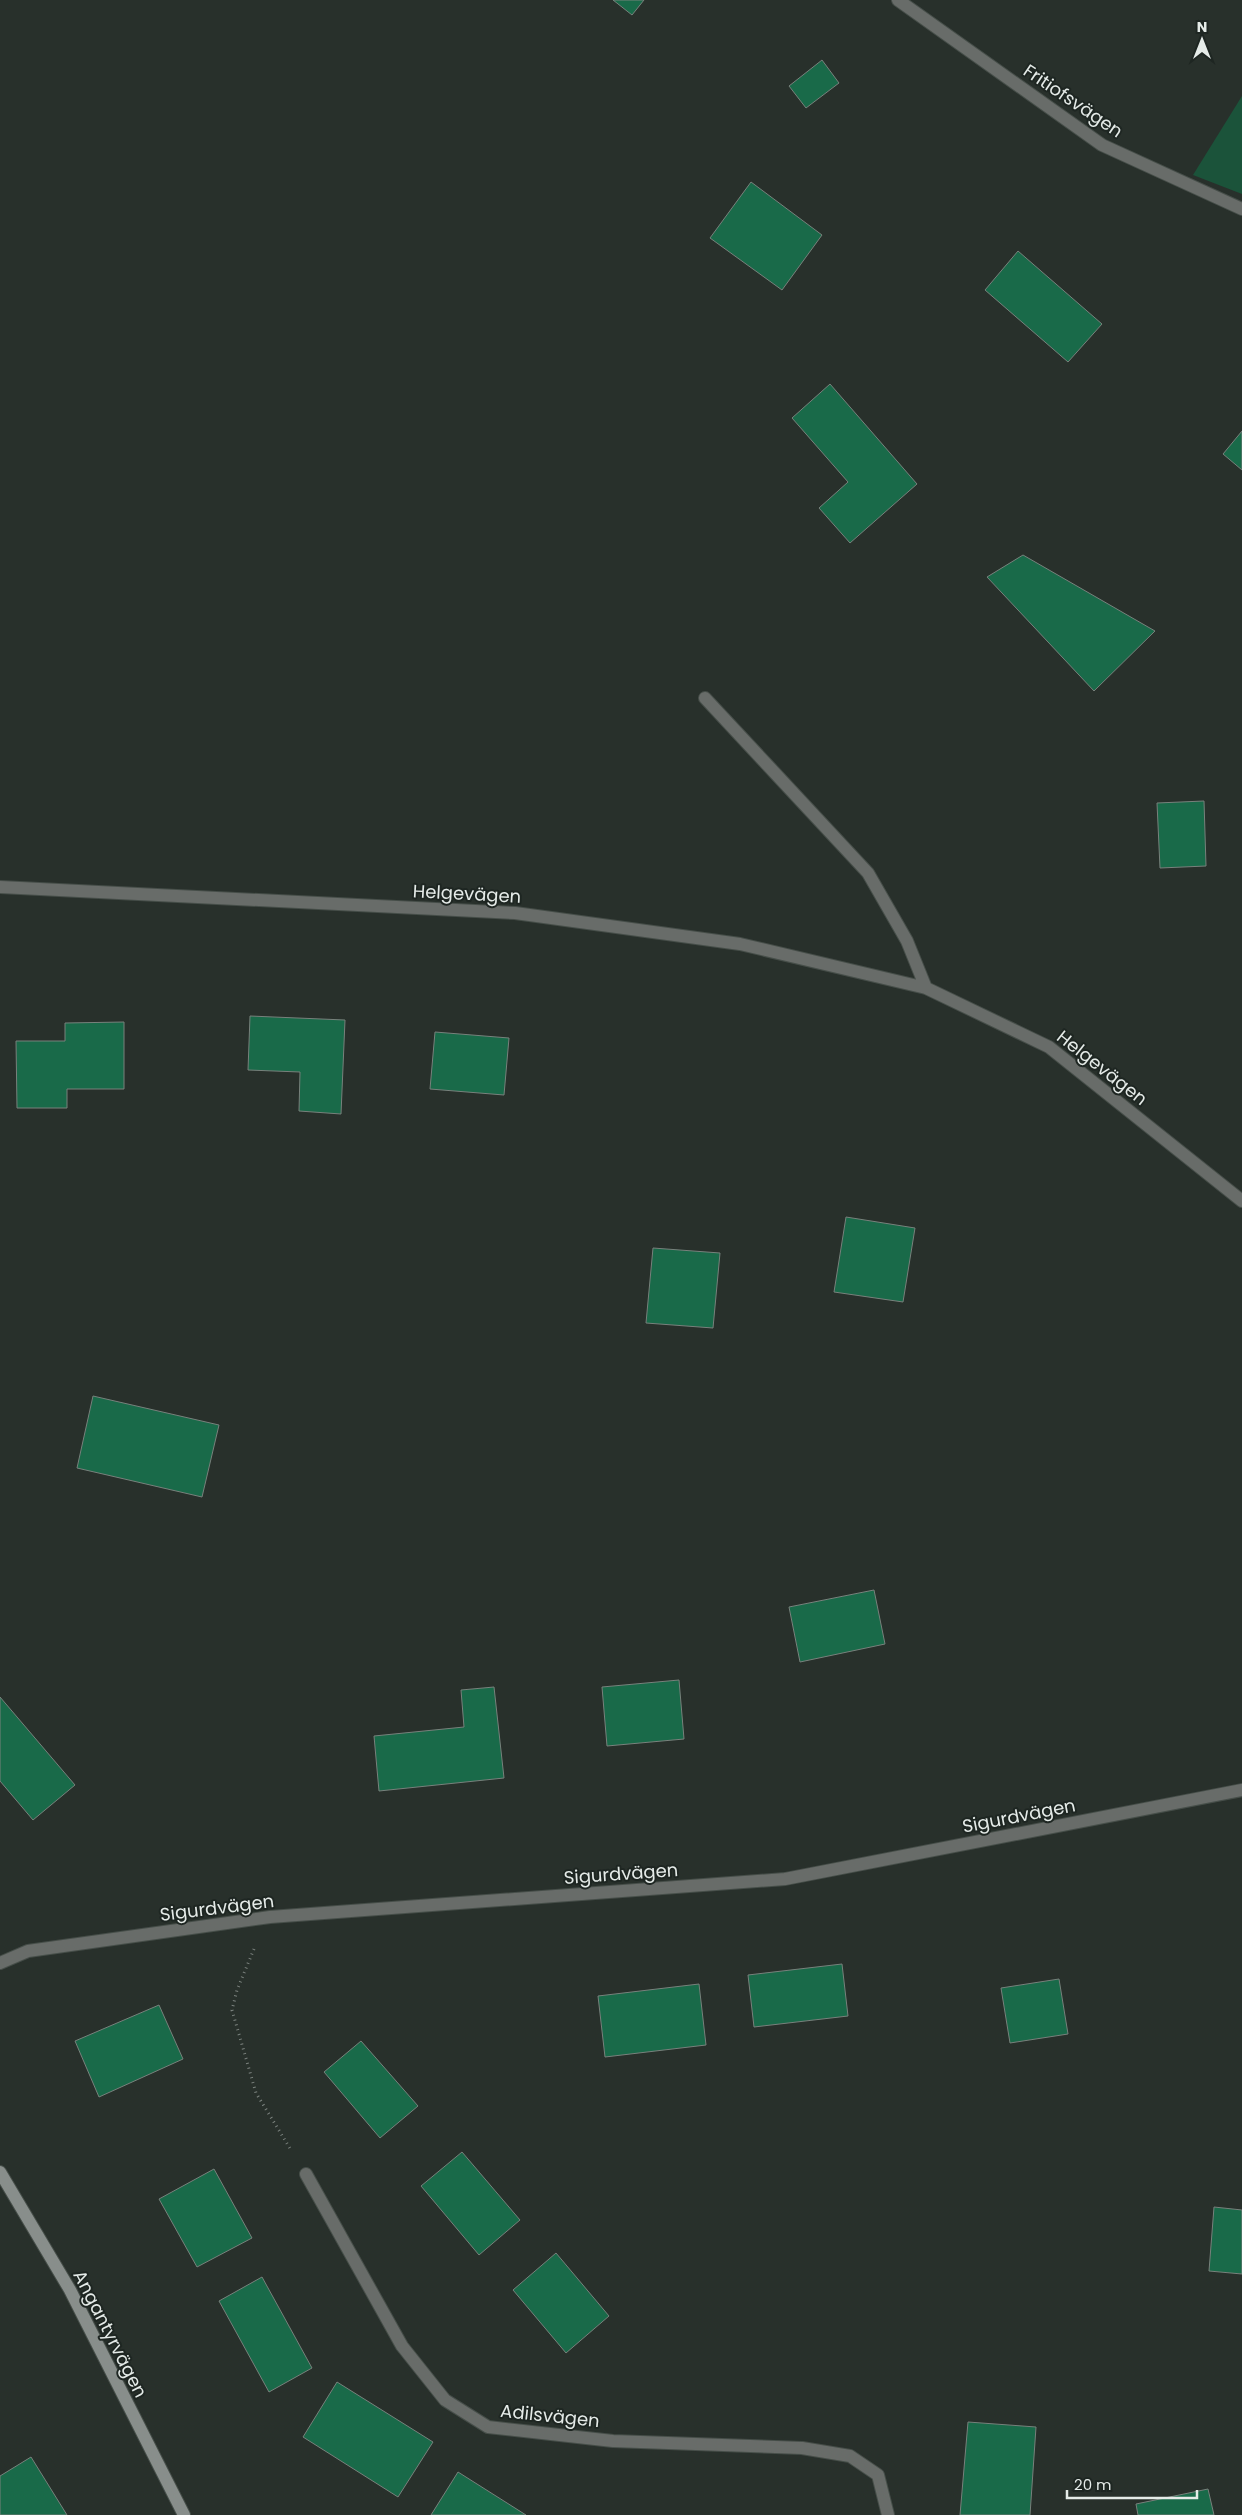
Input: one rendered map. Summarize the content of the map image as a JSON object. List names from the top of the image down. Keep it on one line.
{"streets":{"street":["Fritiofsvägen","Helgevägen","Sigurdvägen","Angantyrvägen","Adilsvägen"]},"scale_bar":"20 m","north":"top"}
